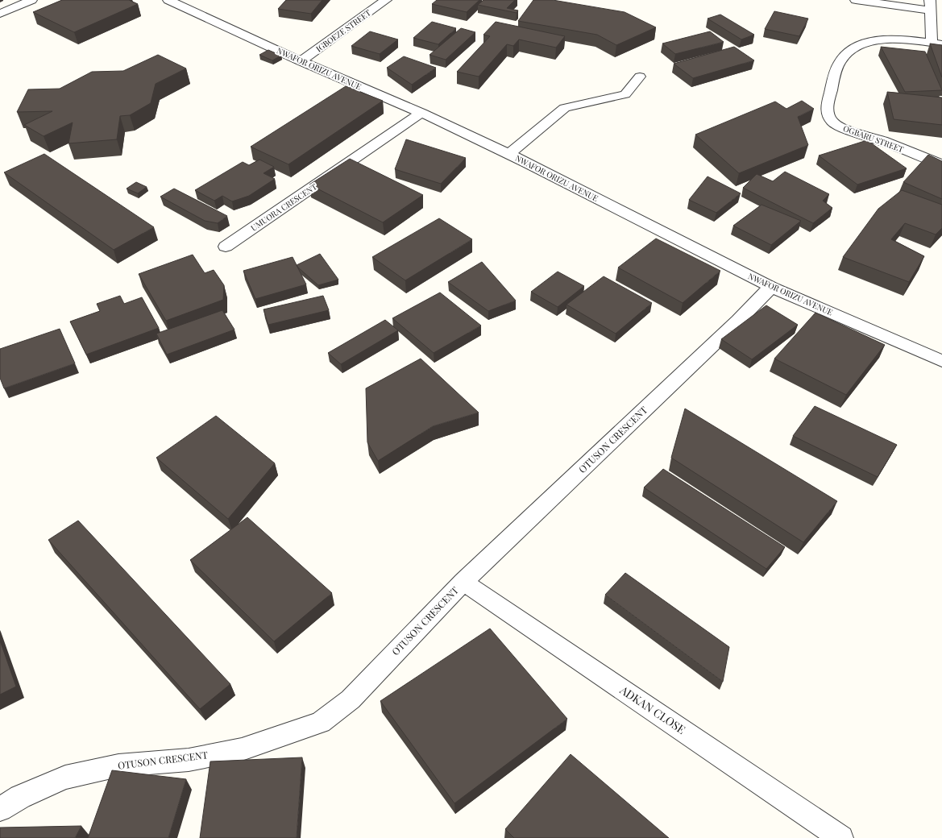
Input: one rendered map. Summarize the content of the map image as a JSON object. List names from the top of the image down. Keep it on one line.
{"streets":{"street":["IGBOEZE STREET","NWAFOR ORIZU AVENUE","OGBARU STREET","UMUORA CRESCENT","OTUSON CRESCENT","ADKAN CLOSE"]},"crossings":[["IGBOEZE STREET","NWAFOR ORIZU AVENUE"],["NWAFOR ORIZU AVENUE","UMUORA CRESCENT"],["NWAFOR ORIZU AVENUE","OTUSON CRESCENT"],["OTUSON CRESCENT","ADKAN CLOSE"]]}
